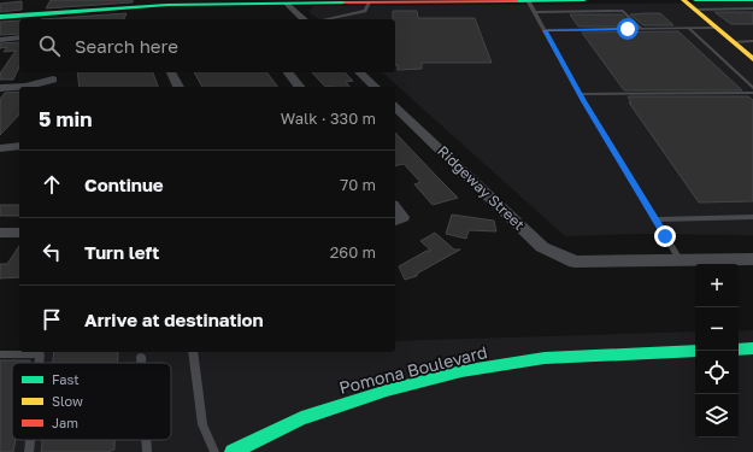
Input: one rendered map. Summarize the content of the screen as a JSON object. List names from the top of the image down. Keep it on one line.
{"streets":{"main road":["Pomona Boulevard"],"street":["Ridgeway Street"]},"legend":["Fast","Slow","Jam"],"page":{"search":"Search here","heading":["5 min","Walk · 330 m"],"list":[["Continue","70 m"],["Turn left","260 m"],"Arrive at destination"],"map_buttons":["+","−"]}}
